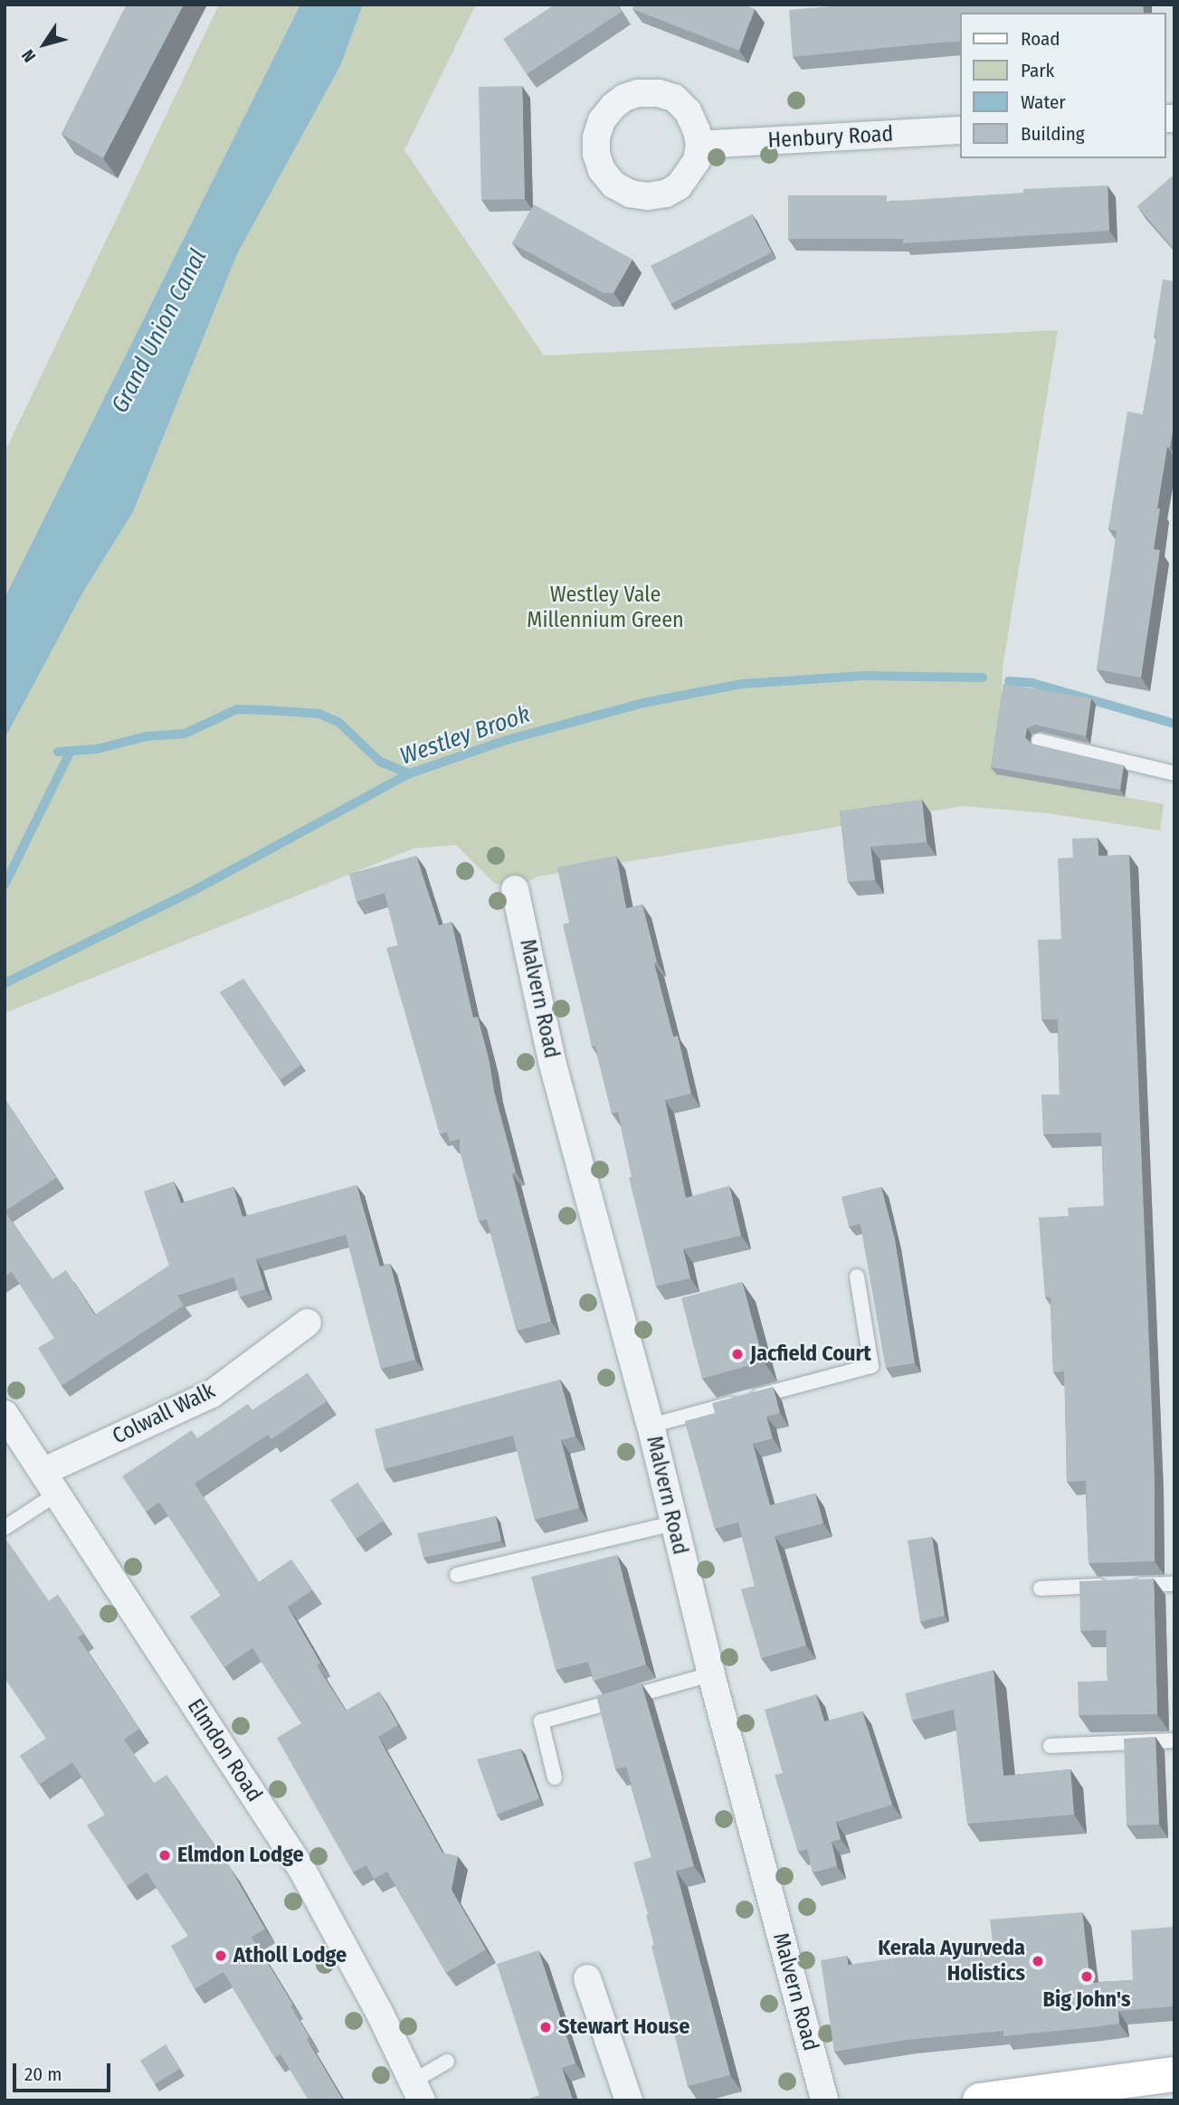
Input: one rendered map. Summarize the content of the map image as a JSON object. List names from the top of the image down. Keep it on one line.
{"streets":{"street":["Henbury Road","Malvern Road","Colwall Walk","Elmdon Road"]},"crossings":[["Colwall Walk","Elmdon Road"]],"water":["Grand Union Canal","Westley Brook"],"parks":["Westley Vale Millennium Green"],"places":["Jacfield Court","Elmdon Lodge","Atholl Lodge","Kerala Ayurveda Holistics","Big John's","Stewart House"],"legend":["Road","Park","Water","Building"],"scale_bar":"20 m","north":"bottom left"}
